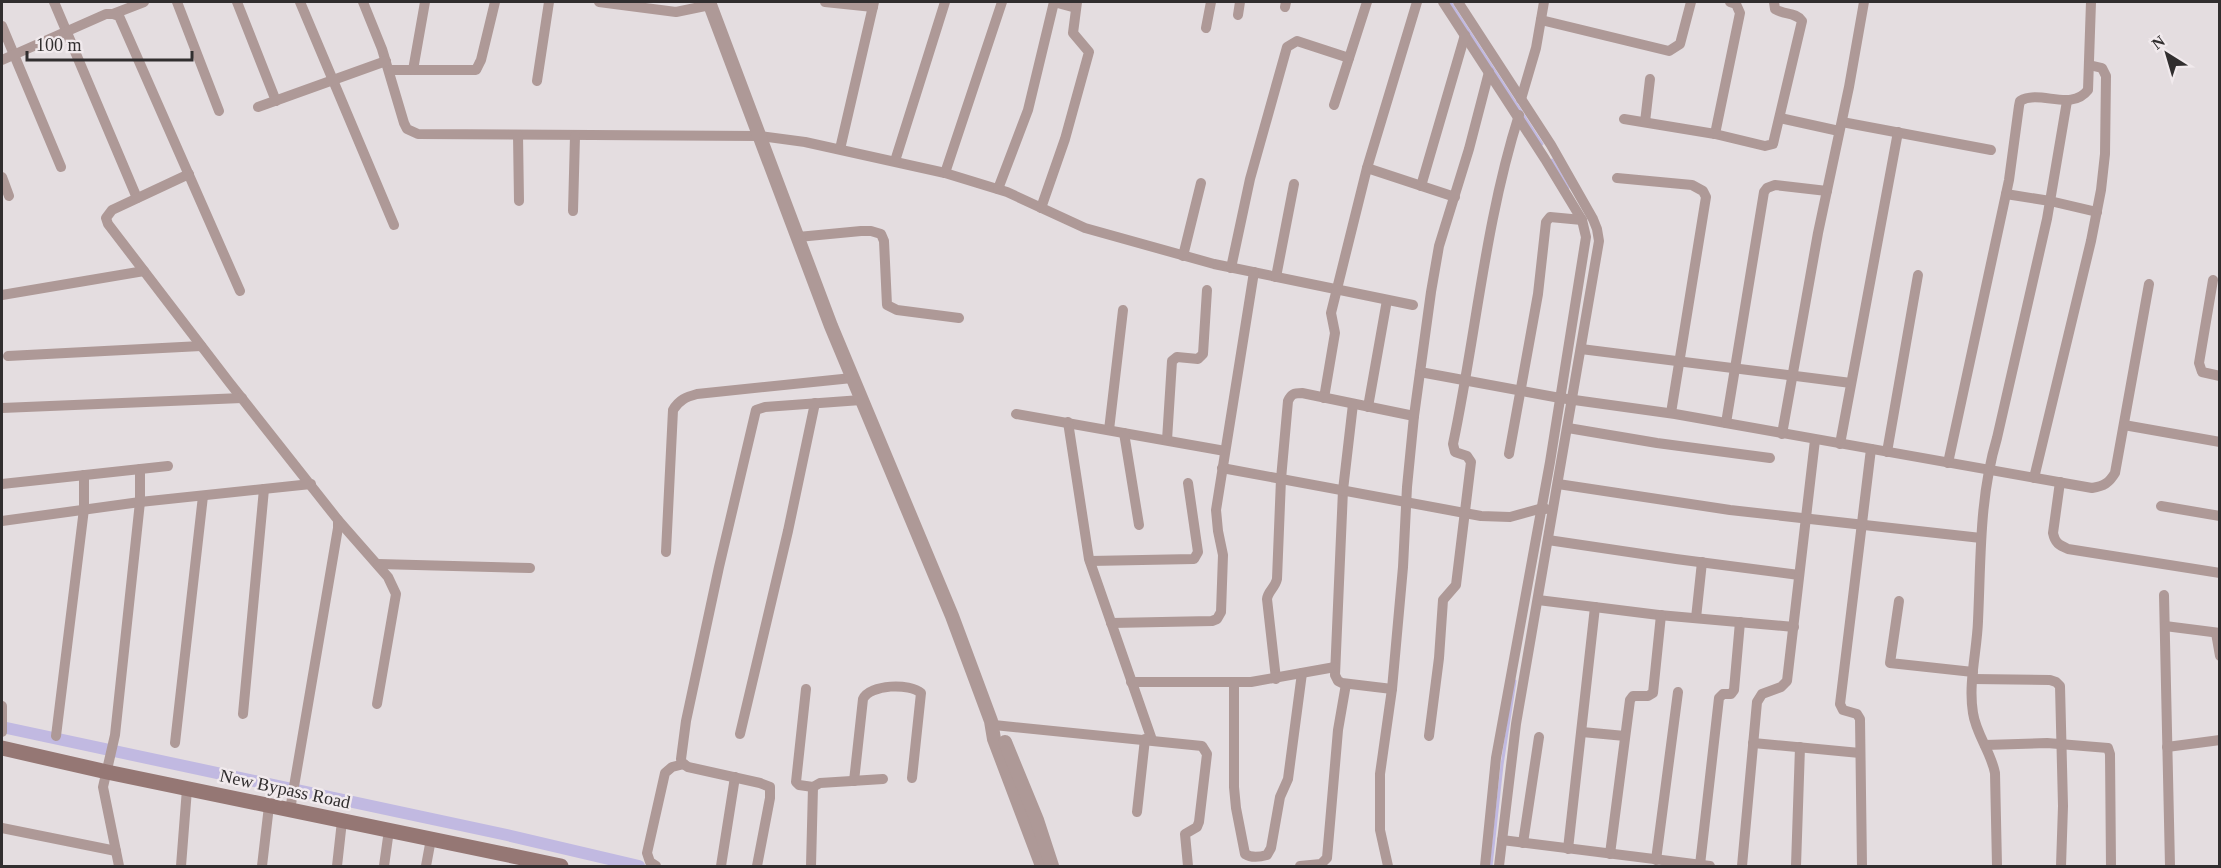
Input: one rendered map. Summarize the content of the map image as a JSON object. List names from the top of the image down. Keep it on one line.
{"streets":{"main road":["New Bypass Road"]},"scale_bar":"100 m","north":"top left"}
